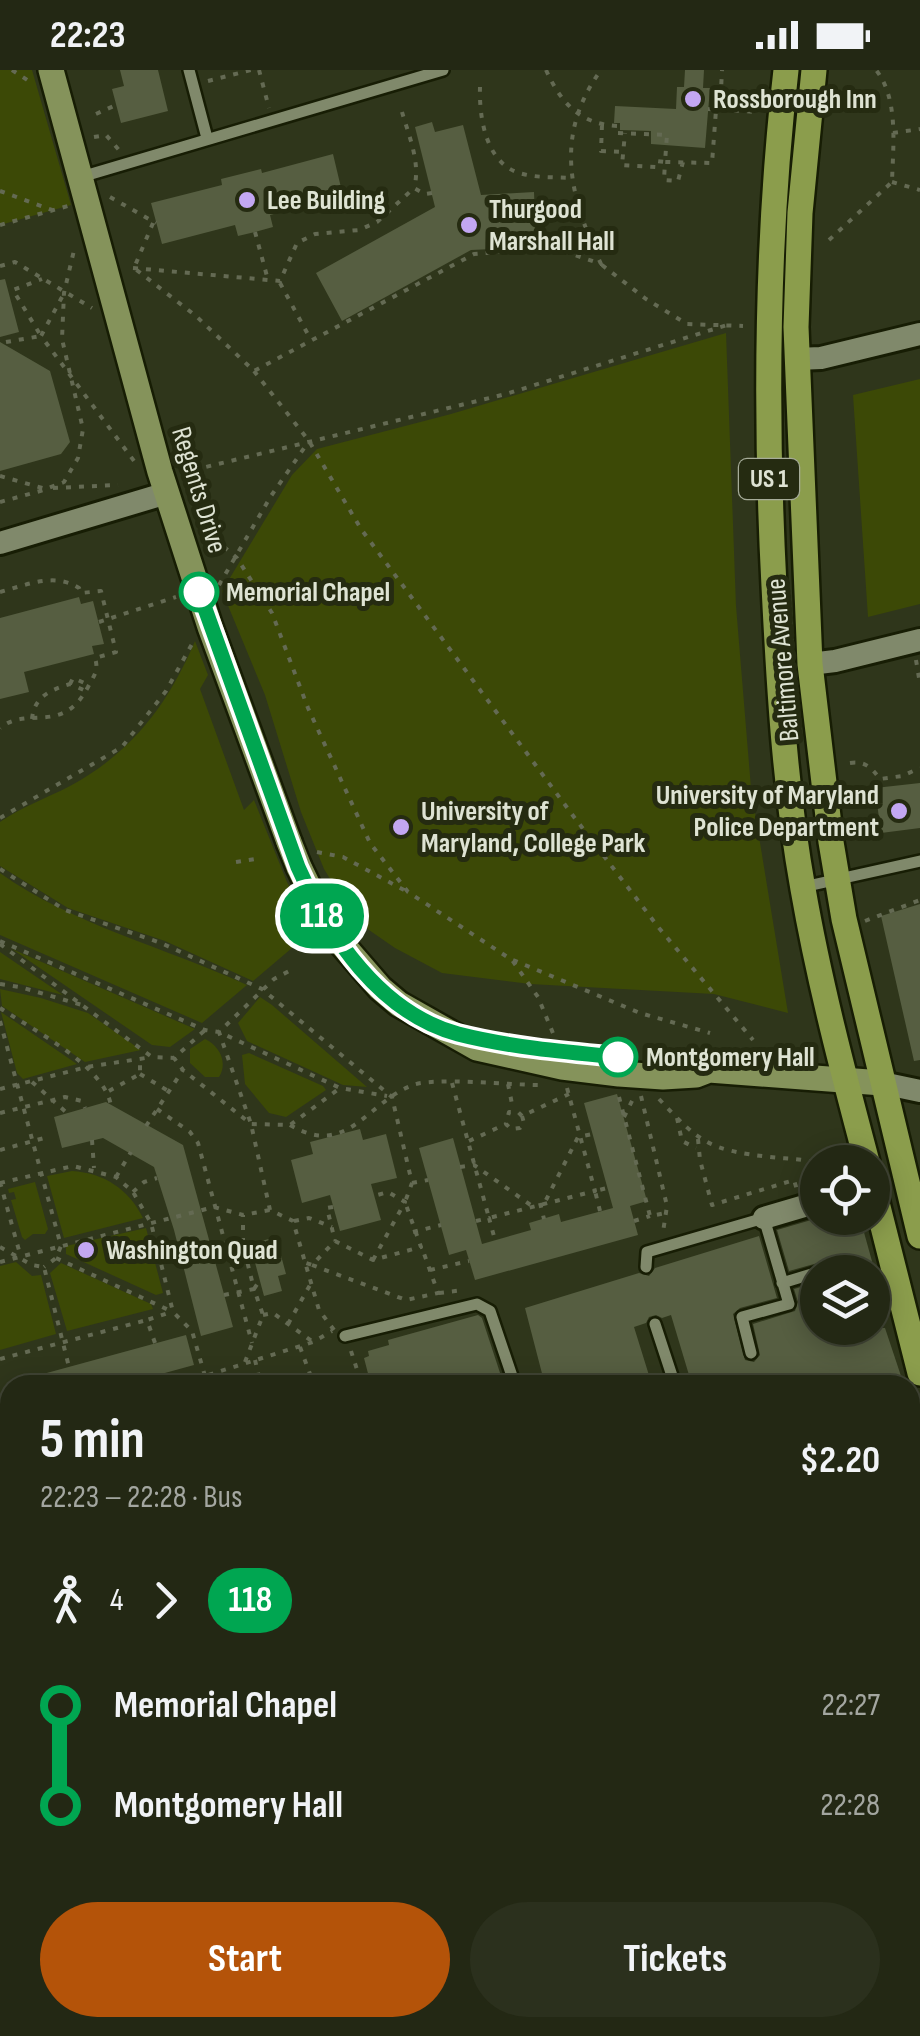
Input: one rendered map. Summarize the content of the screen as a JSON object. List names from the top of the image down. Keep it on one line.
{"streets":{"main road":["US 1","Baltimore Avenue"],"street":["Regents Drive"]},"crossings":[["Regents Drive","Baltimore Avenue"]],"places":["Rossborough Inn","Lee Building","Thurgood Marshall Hall","Memorial Chapel","University of Maryland Police Department","University of Maryland, College Park","Montgomery Hall","Washington Quad"],"lines":["bus line 118"],"page":{"status":"22:23","on_map":"118","heading":["5 min","22:23 – 22:28 · Bus","$2.20"],"legs":["4","118"],"list":[{"name":"Memorial Chapel","value":"22:27"},{"name":"Montgomery Hall","value":"22:28"}],"buttons":["Start","Tickets"]}}
